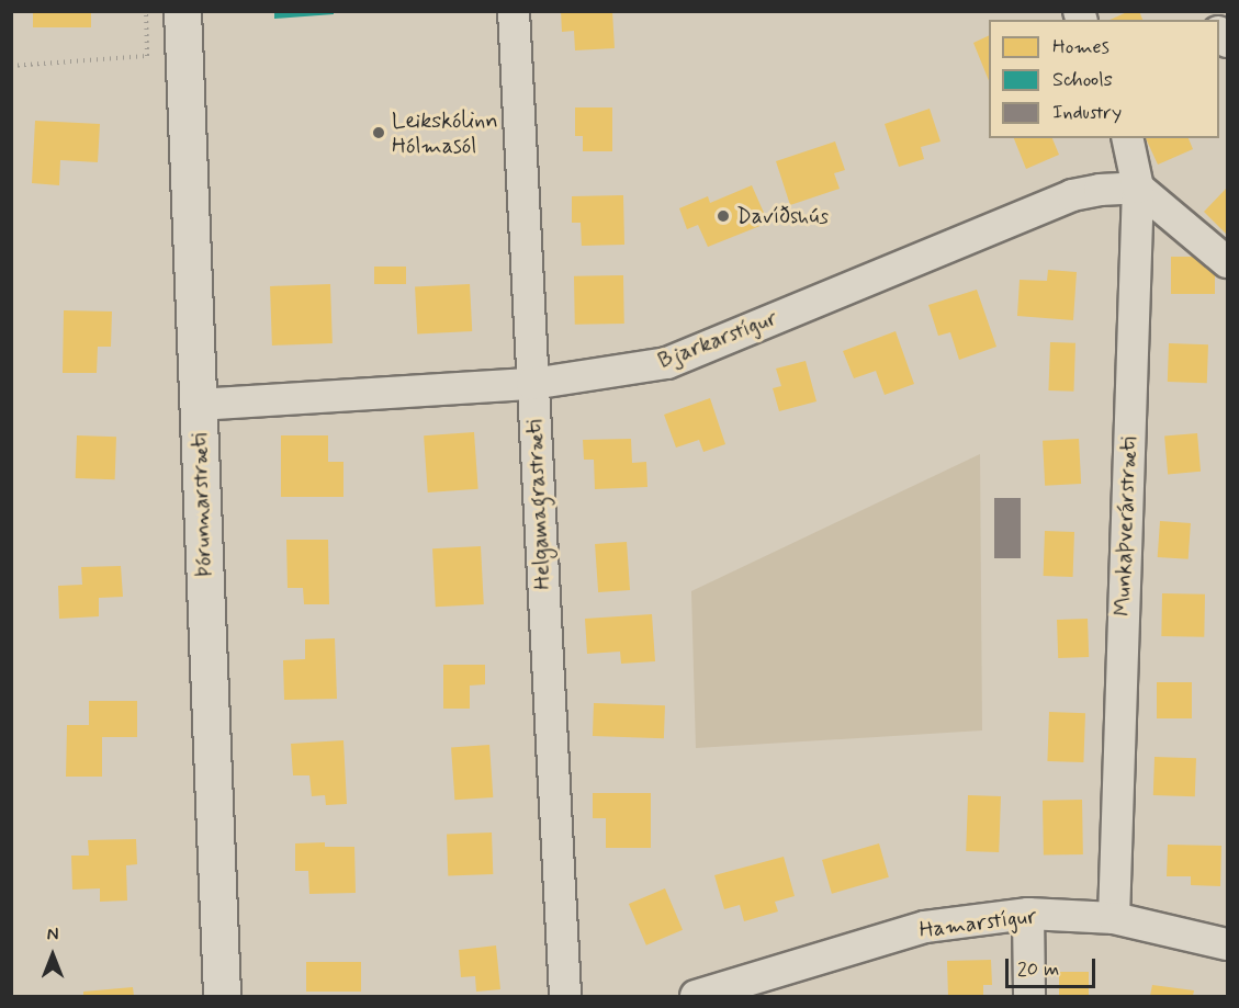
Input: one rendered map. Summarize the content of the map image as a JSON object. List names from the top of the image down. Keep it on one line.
{"streets":{"street":["Bjarkarstígur","Þórunnarstræti","Helgamagrastræti","Munkaþverárstræti","Hamarstígur"]},"crossings":[["Bjarkarstígur","Þórunnarstræti"],["Bjarkarstígur","Helgamagrastræti"],["Bjarkarstígur","Munkaþverárstræti"],["Munkaþverárstræti","Hamarstígur"]],"places":["Leikskólinn Hólmasól","Davíðshús"],"legend":["Homes","Schools","Industry"],"scale_bar":"20 m","north":"top"}
